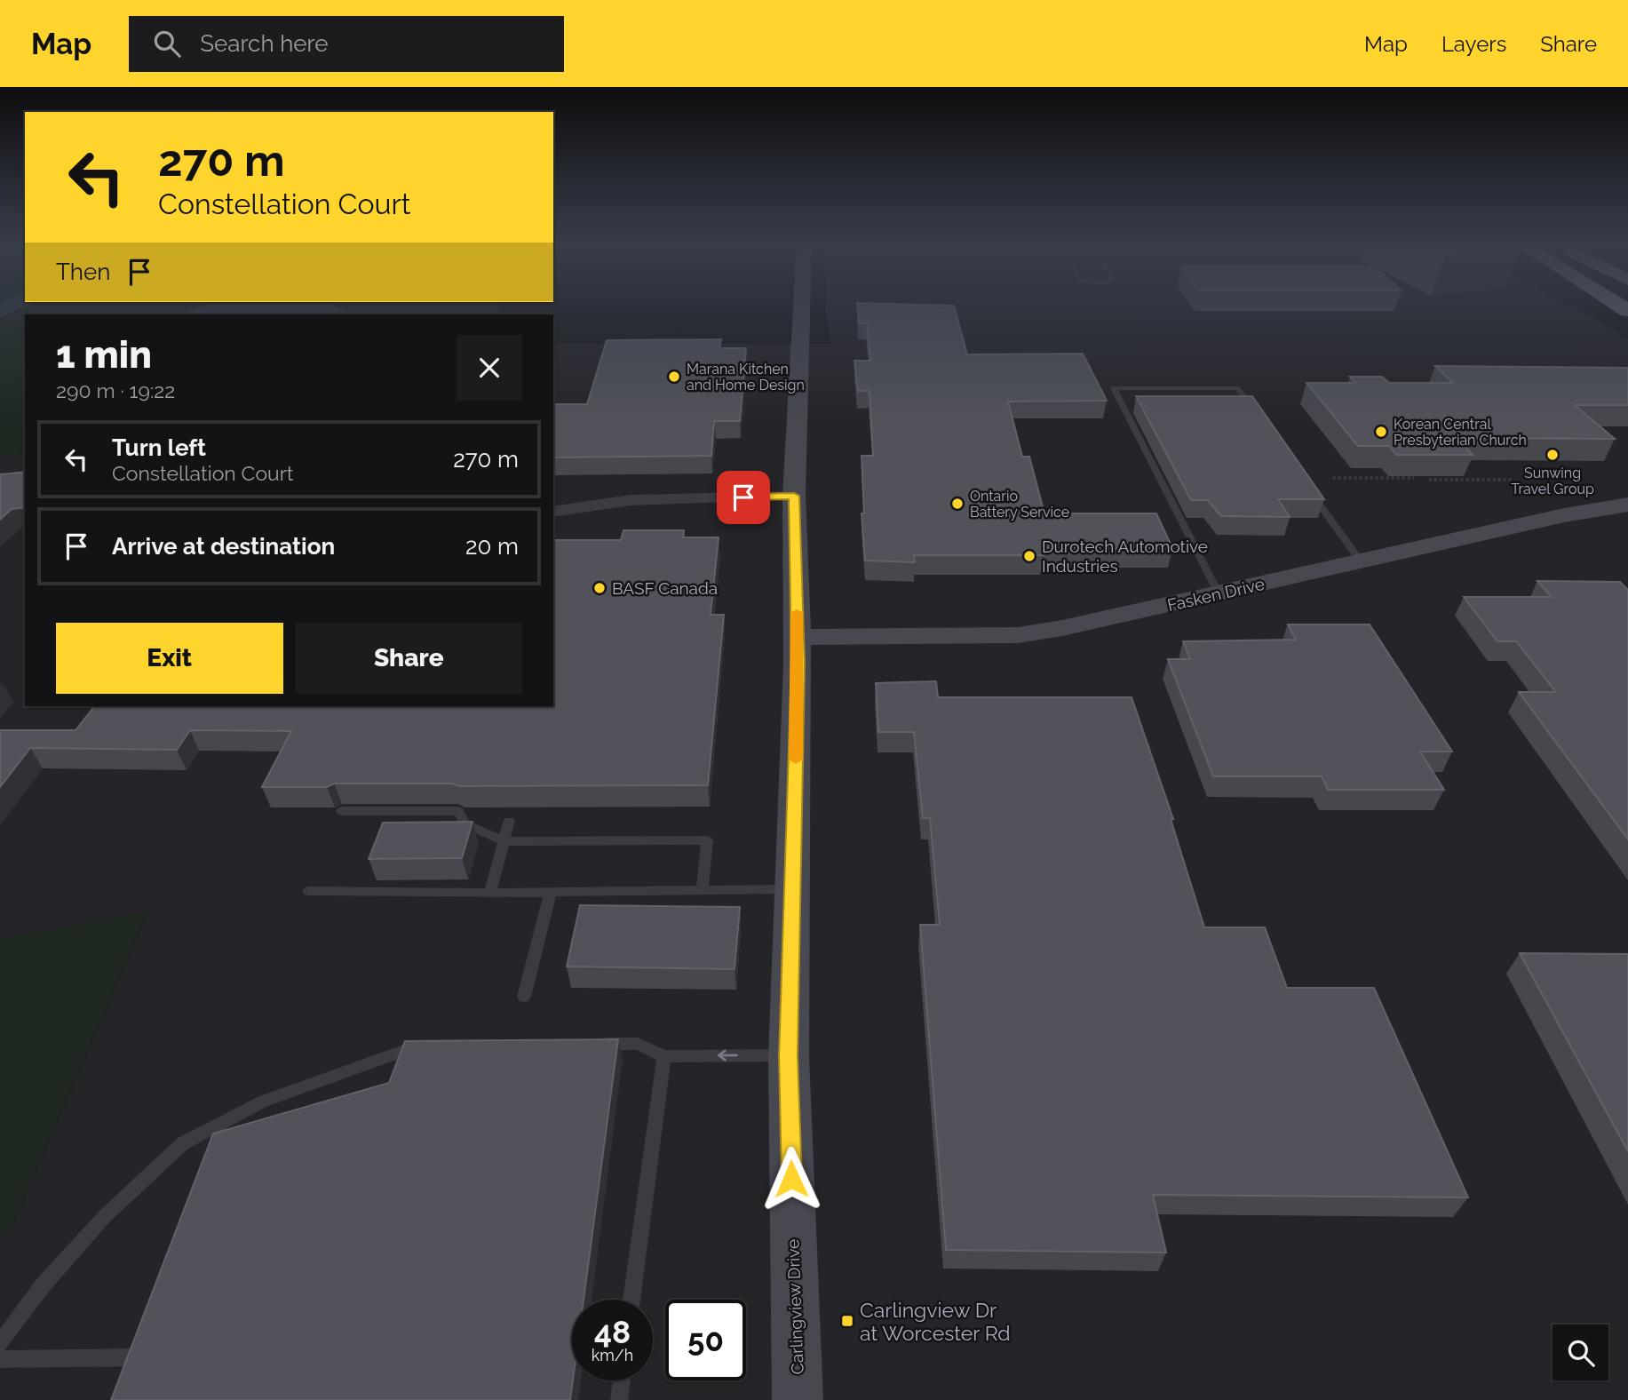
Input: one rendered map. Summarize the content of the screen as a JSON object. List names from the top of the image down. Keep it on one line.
{"streets":{"main road":["Fasken Drive","Carlingview Drive"]},"crossings":[["Fasken Drive","Carlingview Drive"]],"places":{"other":["Marana Kitchen and Home Design","Korean Central Presbyterian Church","Sunwing Travel Group","Ontario Battery Service","Durotech Automotive Industries","BASF Canada"],"transit":["Carlingview Dr at Worcester Rd"]},"page":{"header":"Map","search":"Search here","nav":["Map","Layers","Share"],"turn":["270 m","Constellation Court"],"then":"Then","heading":["1 min","290 m · 19:22"],"list":[{"name":"Turn left","note":"Constellation Court","value":"270 m"},{"name":"Arrive at destination","value":"20 m"}],"buttons":["Exit","Share"],"speed":"48 km/h","limit":"50"}}
